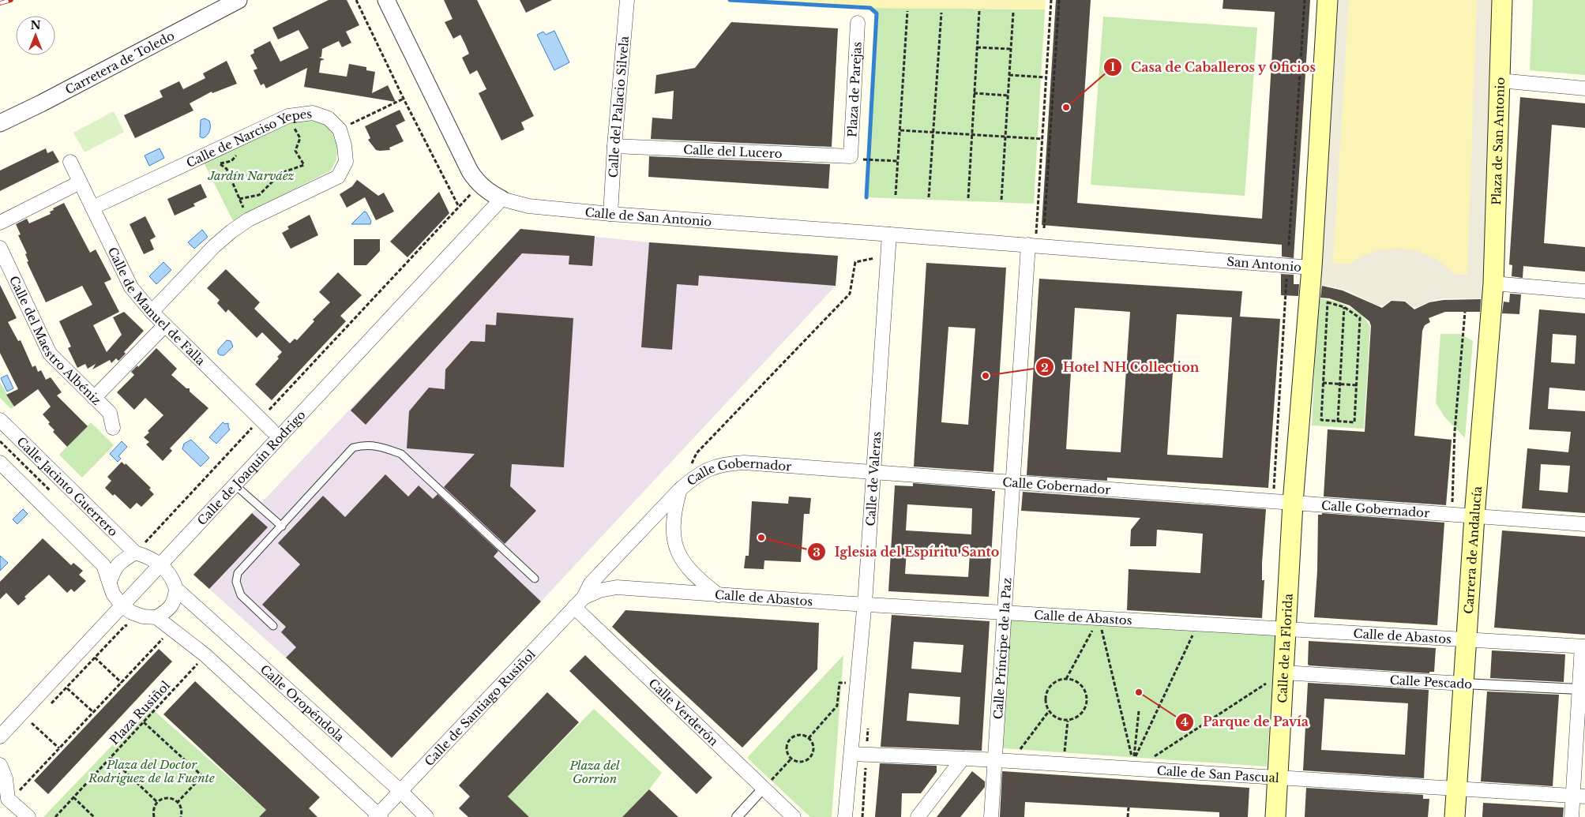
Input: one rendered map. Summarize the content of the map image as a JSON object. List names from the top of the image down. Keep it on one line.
{"streets":{"main road":["Plaza de San Antonio","San Antonio","Carrera de Andalucía","Calle de la Florida"],"street":["Carretera de Toledo","Plaza de Parejas","Calle del Palacio Silvela","Calle de Narciso Yepes","Calle del Lucero","Calle de San Antonio","Calle de Manuel de Falla","Calle del Maestro Albéniz","Calle de Joaquín Rodrigo","Calle Gobernador","Calle de Valeras","Calle Jacinto Guerrero","Calle de Abastos","Calle Príncipe de la Paz","Calle Pescado","Calle Oropéndola","Calle de Santiago Rusiñol","Calle Verderón","Calle de San Pascual"],"path":["Plaza Rusiñol"]},"crossings":[["Plaza de Parejas","Calle del Lucero"],["Calle del Palacio Silvela","Calle del Lucero"],["Calle del Palacio Silvela","Calle de San Antonio"],["Calle de Narciso Yepes","Calle de Manuel de Falla"],["Plaza de San Antonio","Carrera de Andalucía"],["Calle de San Antonio","San Antonio"],["Calle de San Antonio","Calle de Joaquín Rodrigo"],["Calle de San Antonio","Calle de Valeras"],["Calle de San Antonio","Calle Príncipe de la Paz"],["San Antonio","Calle Gobernador"],["San Antonio","Calle de la Florida"],["San Antonio","Calle Príncipe de la Paz"],["Calle de Joaquín Rodrigo","Calle Jacinto Guerrero"],["Calle de Joaquín Rodrigo","Calle Oropéndola"],["Calle Gobernador","Calle de Valeras"],["Calle Gobernador","Carrera de Andalucía"],["Calle Gobernador","Calle de Abastos"],["Calle Gobernador","Calle de la Florida"],["Calle Gobernador","Calle Príncipe de la Paz"],["Calle Gobernador","Calle de Santiago Rusiñol"],["Calle Gobernador","Calle Verderón"],["Calle de Valeras","Calle de Abastos"],["Calle de Valeras","Calle de San Pascual"],["Calle Jacinto Guerrero","Calle Oropéndola"],["Carrera de Andalucía","Calle de Abastos"],["Carrera de Andalucía","Calle Pescado"],["Carrera de Andalucía","Calle de San Pascual"],["Calle de Abastos","Calle de la Florida"],["Calle de Abastos","Calle Príncipe de la Paz"],["Calle de Abastos","Calle de Santiago Rusiñol"],["Calle de Abastos","Calle Verderón"],["Calle de la Florida","Calle Pescado"],["Calle de la Florida","Calle de San Pascual"],["Calle Príncipe de la Paz","Calle de San Pascual"],["Calle Oropéndola","Calle de Santiago Rusiñol"],["Calle de Santiago Rusiñol","Calle Verderón"]],"parks":["Jardín Narváez","Plaza del Doctor Rodriguez de la Fuente","Plaza del Gorrion"],"places":["Casa de Caballeros y Oficios","Hotel NH Collection","Iglesia del Espíritu Santo","Parque de Pavía"],"north":"top"}
